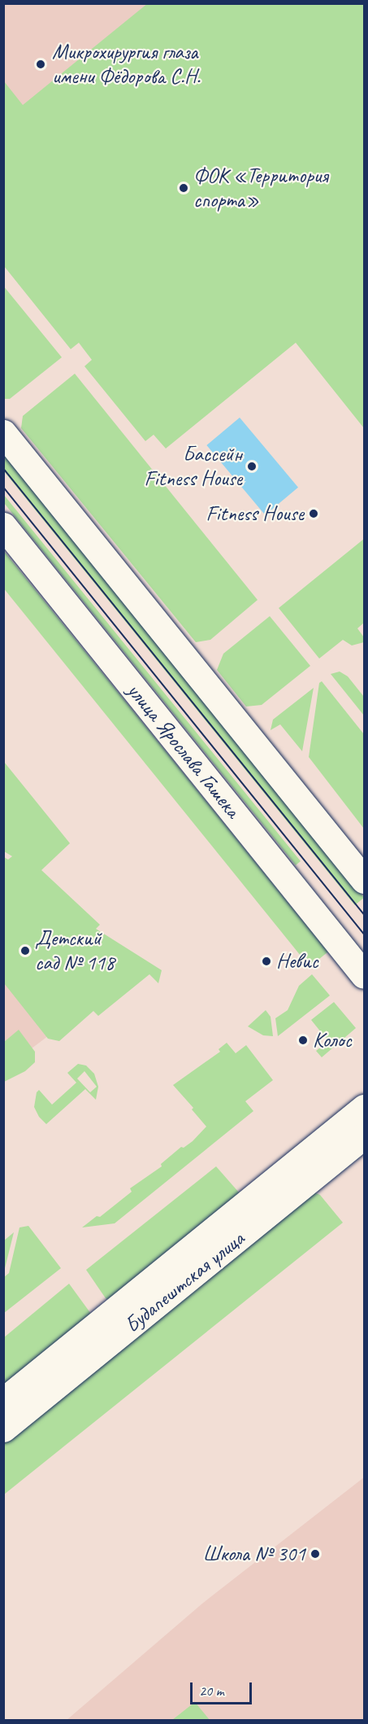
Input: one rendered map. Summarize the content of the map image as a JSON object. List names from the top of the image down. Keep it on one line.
{"streets":{"street":["улица Ярослава Гашека","Будапештская улица"]},"places":["Микрохирургия глаза имени Фёдорова С.Н.","ФОК «Территория спорта»","Бассейн Fitness House","Fitness House","Детский сад № 118","Невис","Колос","Школа № 301"],"scale_bar":"20 m"}
